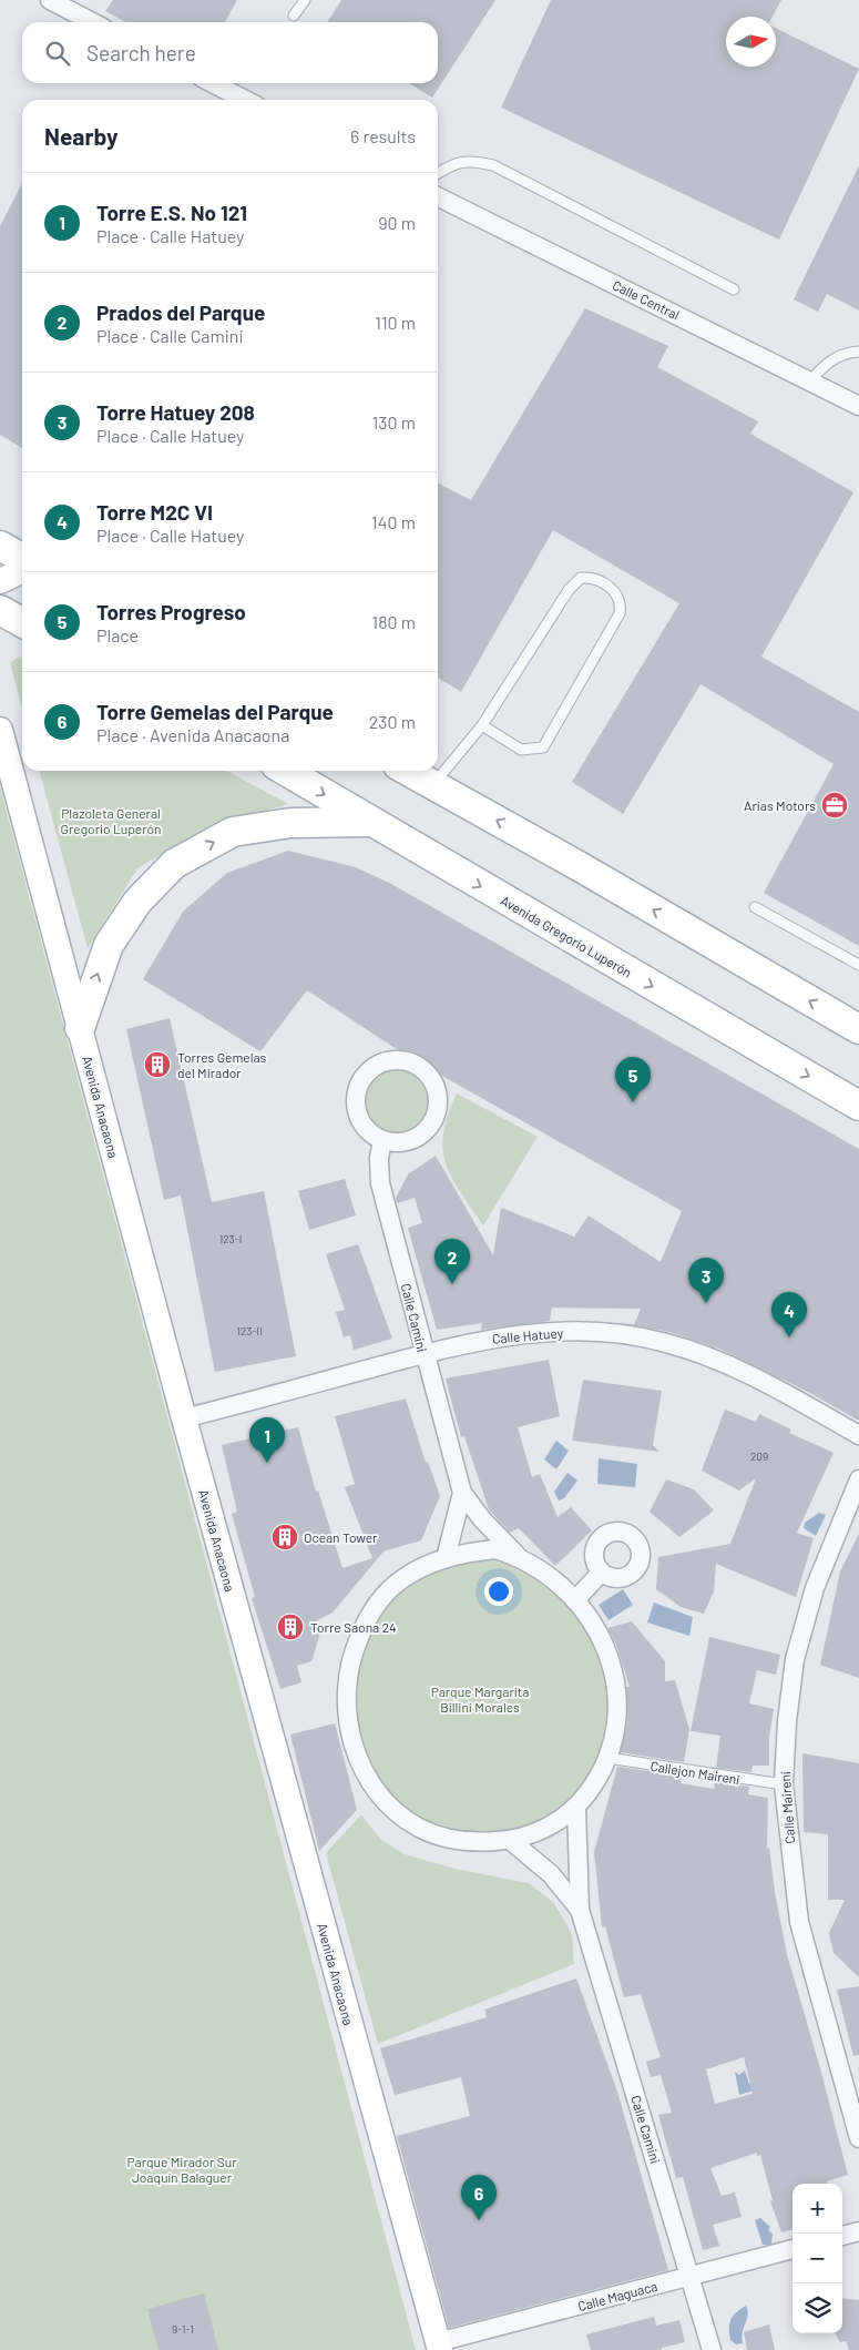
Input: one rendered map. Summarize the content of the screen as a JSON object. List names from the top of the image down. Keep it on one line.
{"streets":{"main road":["Avenida Gregorio Luperón","Avenida Anacaona"],"street":["Calle Central","Calle Camini","Calle Hatuey","Calle Mairení","Calle Maguaca"],"lane":["Callejon Mairení"]},"crossings":[["Avenida Anacaona","Calle Hatuey"],["Avenida Anacaona","Calle Maguaca"],["Calle Camini","Calle Hatuey"],["Calle Camini","Calle Maguaca"],["Callejon Mairení","Calle Mairení"]],"parks":["Plazoleta General Gregorio Luperón","Parque Margarita Billini Morales","Parque Mirador Sur Joaquín Balaguer"],"places":{"office":["Arias Motors"],"building":["Torres Gemelas del Mirador","Ocean Tower","Torre Saona 24"]},"house_numbers":["123-I","123-II","209","9-1-1"],"north":"right","page":{"search":"Search here","heading":["Nearby","6 results"],"list":[{"mark":"1","name":"Torre E.S. No 121","note":"Place · Calle Hatuey","value":"90 m"},{"mark":"2","name":"Prados del Parque","note":"Place · Calle Camini","value":"110 m"},{"mark":"3","name":"Torre Hatuey 208","note":"Place · Calle Hatuey","value":"130 m"},{"mark":"4","name":"Torre M2C VI","note":"Place · Calle Hatuey","value":"140 m"},{"mark":"5","name":"Torres Progreso","note":"Place","value":"180 m"},{"mark":"6","name":"Torre Gemelas del Parque","note":"Place · Avenida Anacaona","value":"230 m"}],"pins":["5","2","3","4","1","6"],"map_buttons":["+","−"]}}
